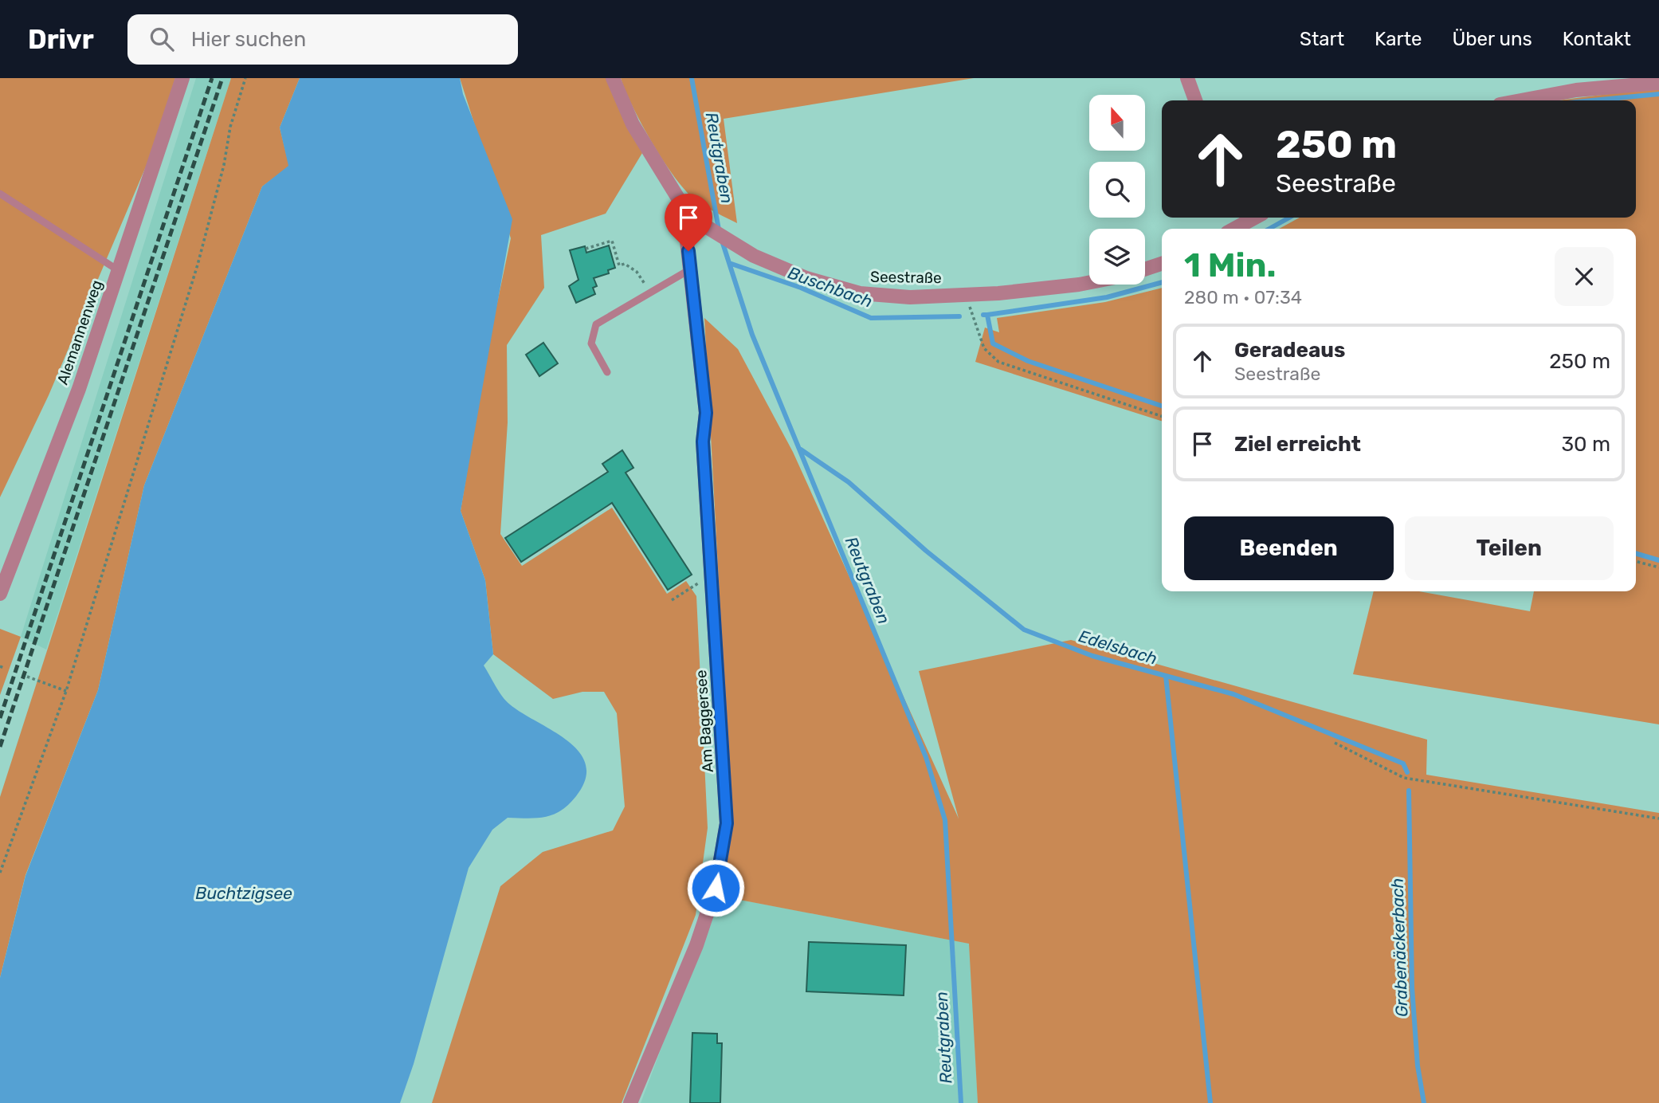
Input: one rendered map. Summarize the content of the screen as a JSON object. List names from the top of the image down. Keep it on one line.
{"streets":{"street":["Seestraße","Alemannenweg","Am Baggersee"]},"water":["Reutgraben","Buschbach","Edelsbach","Buchtzigsee","Grabenäckerbach"],"north":"top","page":{"header":"Drivr","search":"Hier suchen","nav":["Start","Karte","Über uns","Kontakt"],"turn":["250 m","Seestraße"],"heading":["1 Min.","280 m · 07:34"],"list":[{"name":"Geradeaus","note":"Seestraße","value":"250 m"},{"name":"Ziel erreicht","value":"30 m"}],"buttons":["Beenden","Teilen"]}}
